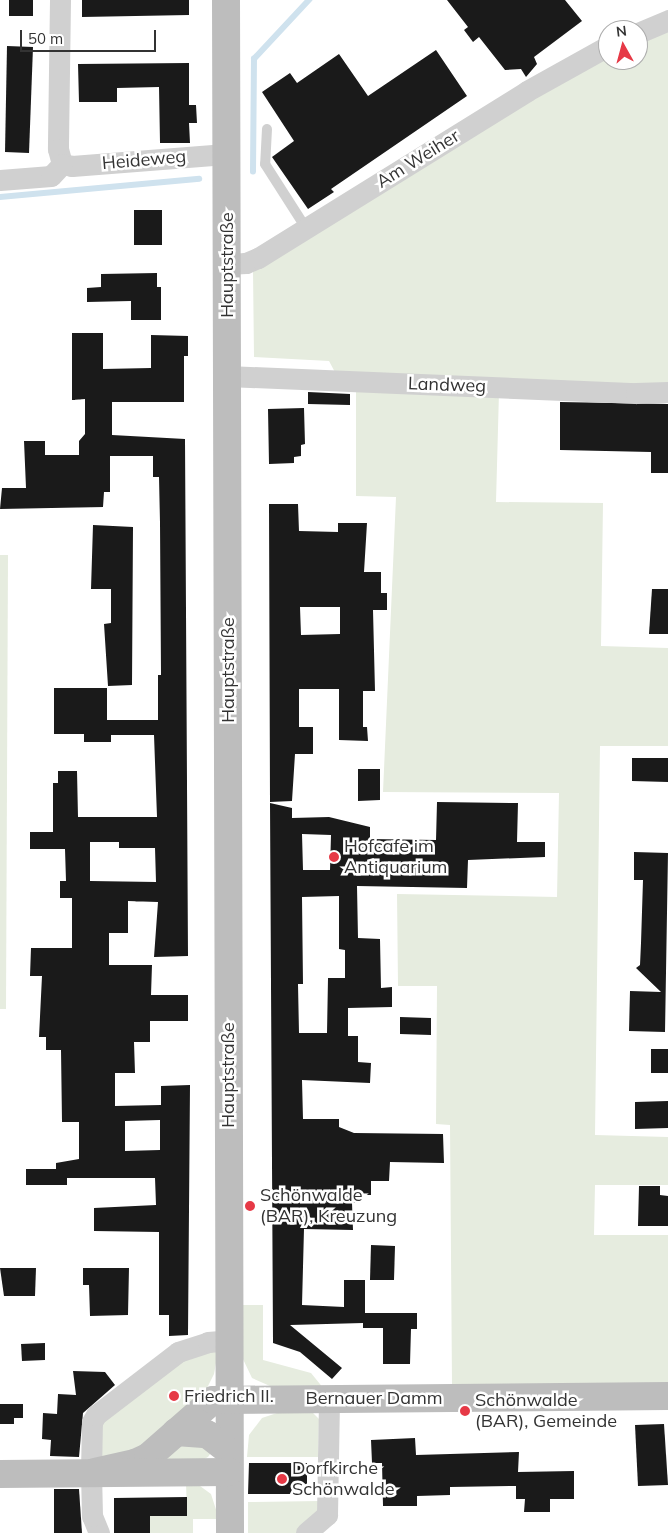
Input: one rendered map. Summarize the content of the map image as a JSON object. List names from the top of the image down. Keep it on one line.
{"streets":{"main road":["Hauptstraße","Bernauer Damm"],"street":["Am Weiher","Heideweg","Landweg"]},"crossings":[["Am Weiher","Hauptstraße"],["Heideweg","Hauptstraße"],["Hauptstraße","Landweg"],["Hauptstraße","Bernauer Damm"]],"places":["Hofcafe im Antiquarium","Schönwalde (BAR), Kreuzung","Friedrich II.","Schönwalde (BAR), Gemeinde","Dorfkirche Schönwalde"],"scale_bar":"50 m","north":"top"}
